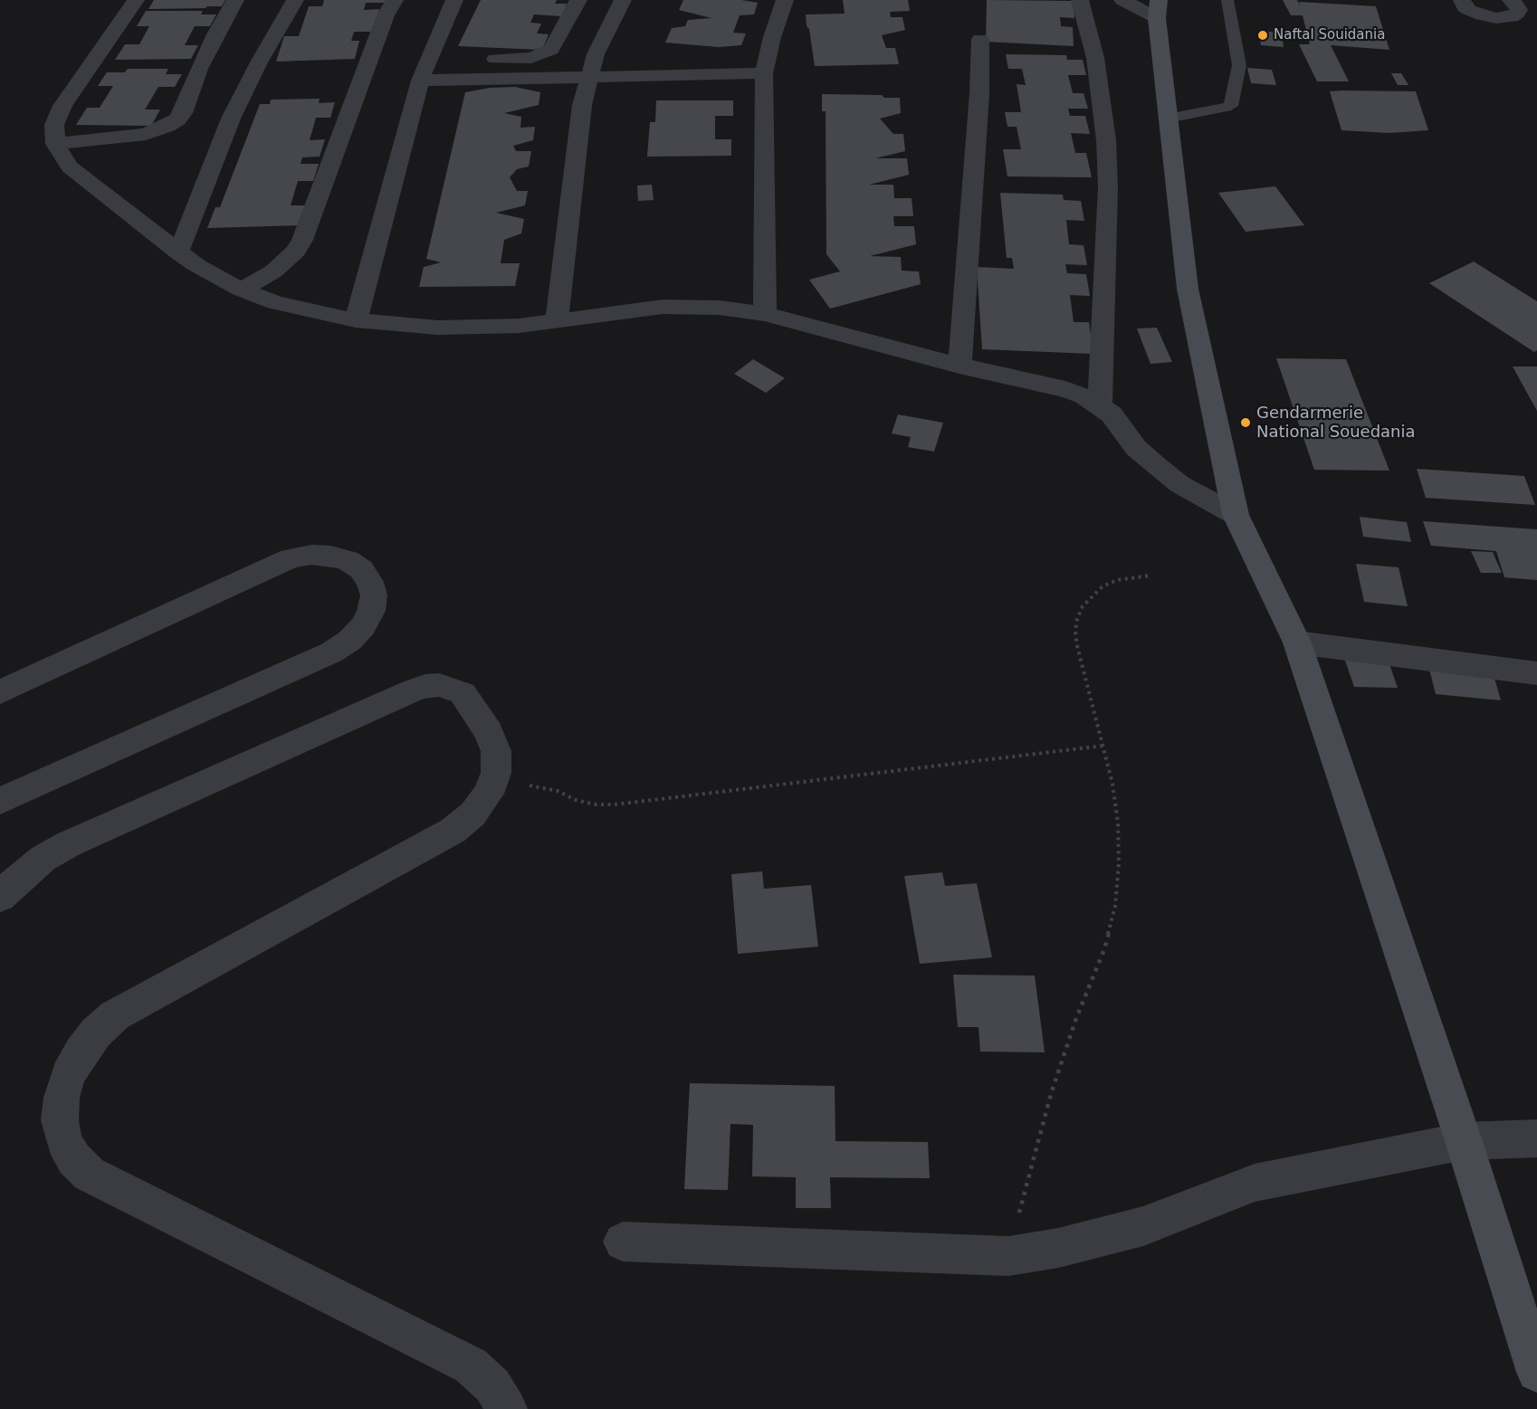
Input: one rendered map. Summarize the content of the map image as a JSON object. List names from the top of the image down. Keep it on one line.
{"places":["Naftal Souidania","Gendarmerie National Souedania"]}
